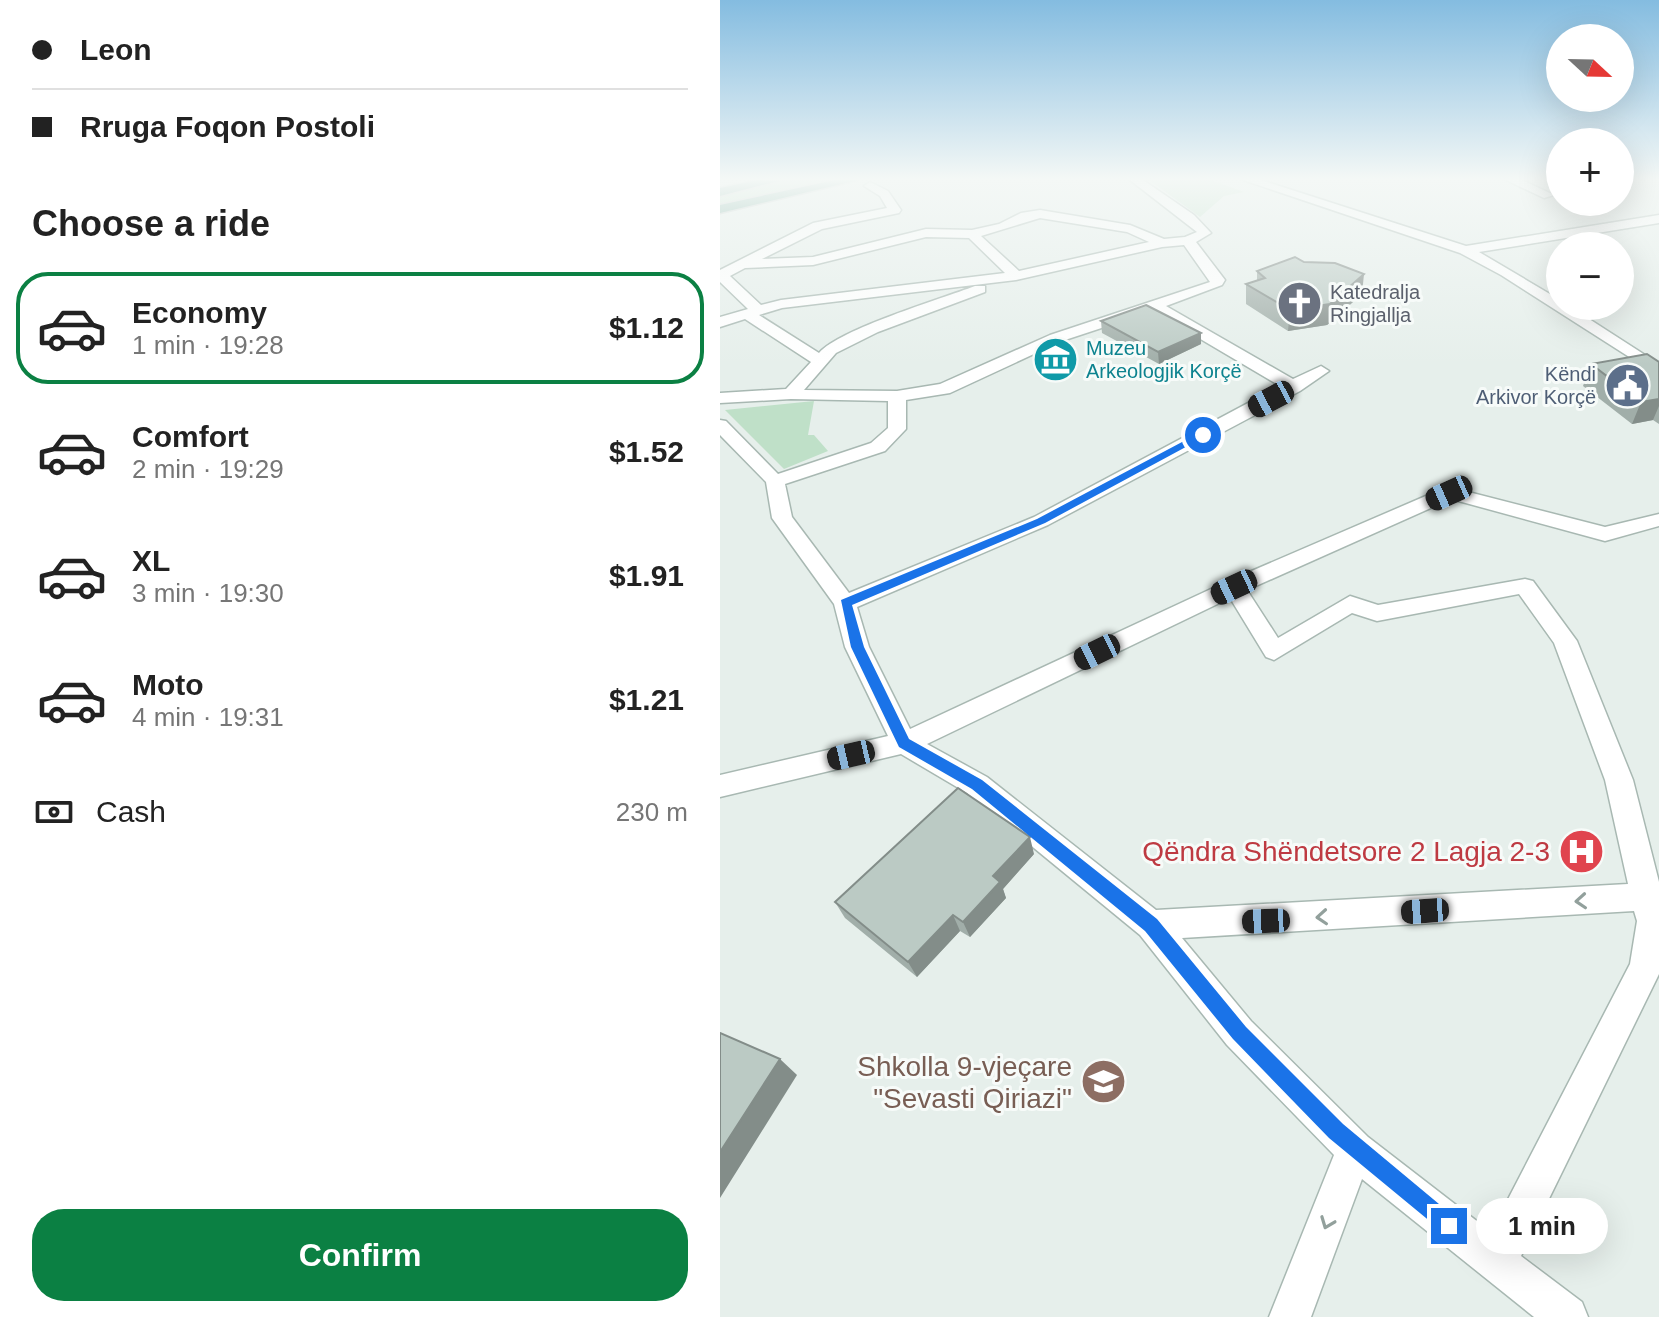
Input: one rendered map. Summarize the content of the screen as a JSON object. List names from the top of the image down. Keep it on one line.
{"places":{"church":["Katedralja Ringjallja"],"museum":["Muzeu Arkeologjik Korçë"],"public building":["Këndi Arkivor Korçë"],"hospital":["Qëndra Shëndetsore 2 Lagja 2-3"],"school or university":["Shkolla 9-vjeçare \"Sevasti Qiriazi\""]},"north":"right","page":{"banner":["Leon","Rruga Foqon Postoli"],"map_buttons":["+","−"],"heading":"Choose a ride","list":[{"name":"Economy","note":"1 min · 19:28","value":"$1.12"},{"name":"Comfort","note":"2 min · 19:29","value":"$1.52"},{"name":"XL","note":"3 min · 19:30","value":"$1.91"},{"name":"Moto","note":"4 min · 19:31","value":"$1.21"}],"pay":["Cash","230 m"],"buttons":"Confirm","bubble":"1 min"}}
